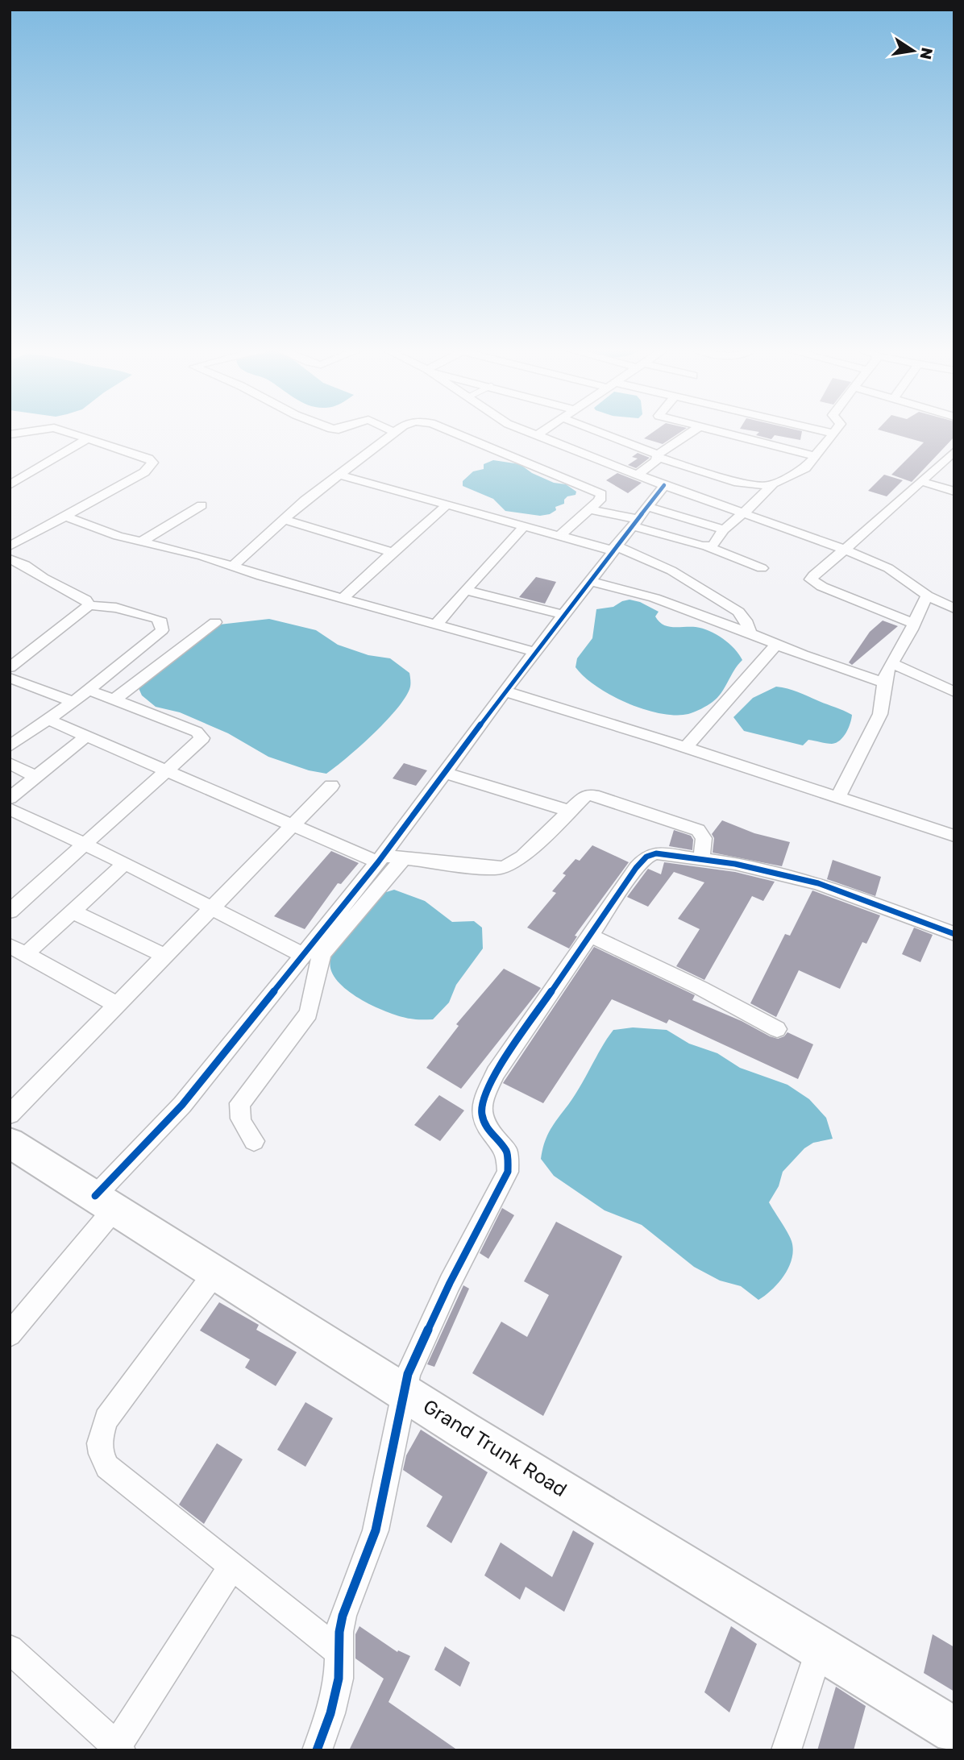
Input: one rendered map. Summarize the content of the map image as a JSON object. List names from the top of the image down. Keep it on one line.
{"streets":{"main road":["Grand Trunk Road"]},"north":"right"}
